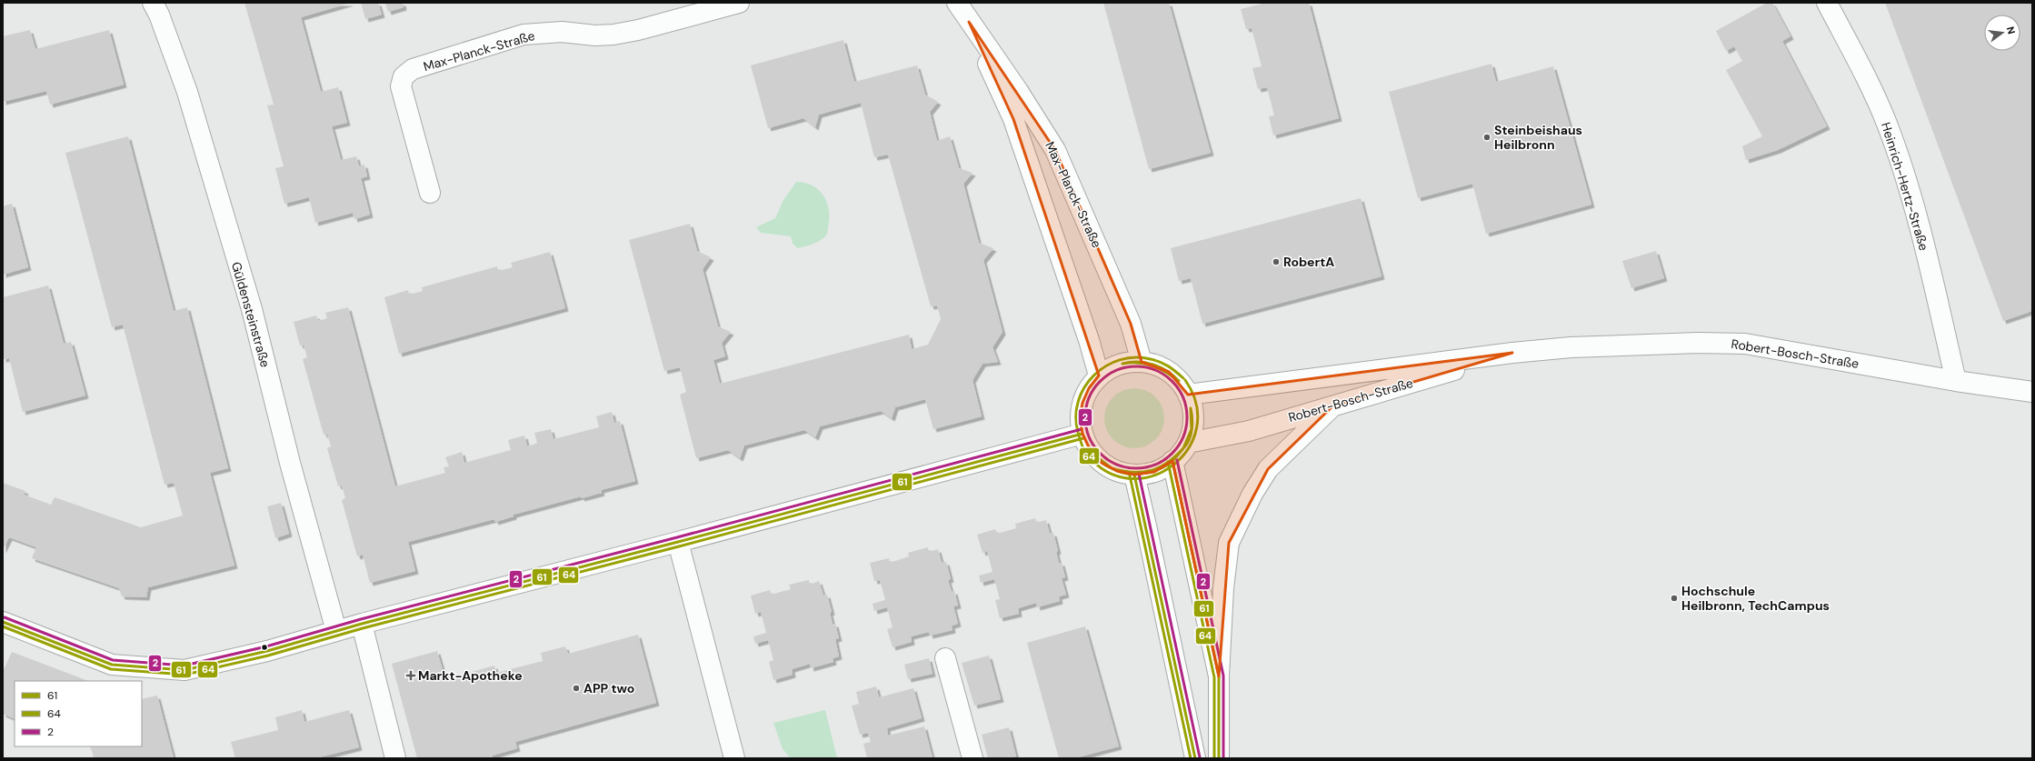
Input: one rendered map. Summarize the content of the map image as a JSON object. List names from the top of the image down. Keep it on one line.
{"streets":{"street":["Max-Planck-Straße","Heinrich-Hertz-Straße","Güldensteinstraße","Robert-Bosch-Straße"]},"crossings":[["Max-Planck-Straße","Robert-Bosch-Straße"],["Heinrich-Hertz-Straße","Robert-Bosch-Straße"]],"places":{"other":["Steinbeishaus Heilbronn","RobertA","Hochschule Heilbronn, TechCampus","APP two"],"health":["Markt-Apotheke"]},"lines":["transit line 64","transit line 61","transit line 2"],"legend":["61","64","2"],"north":"right"}
